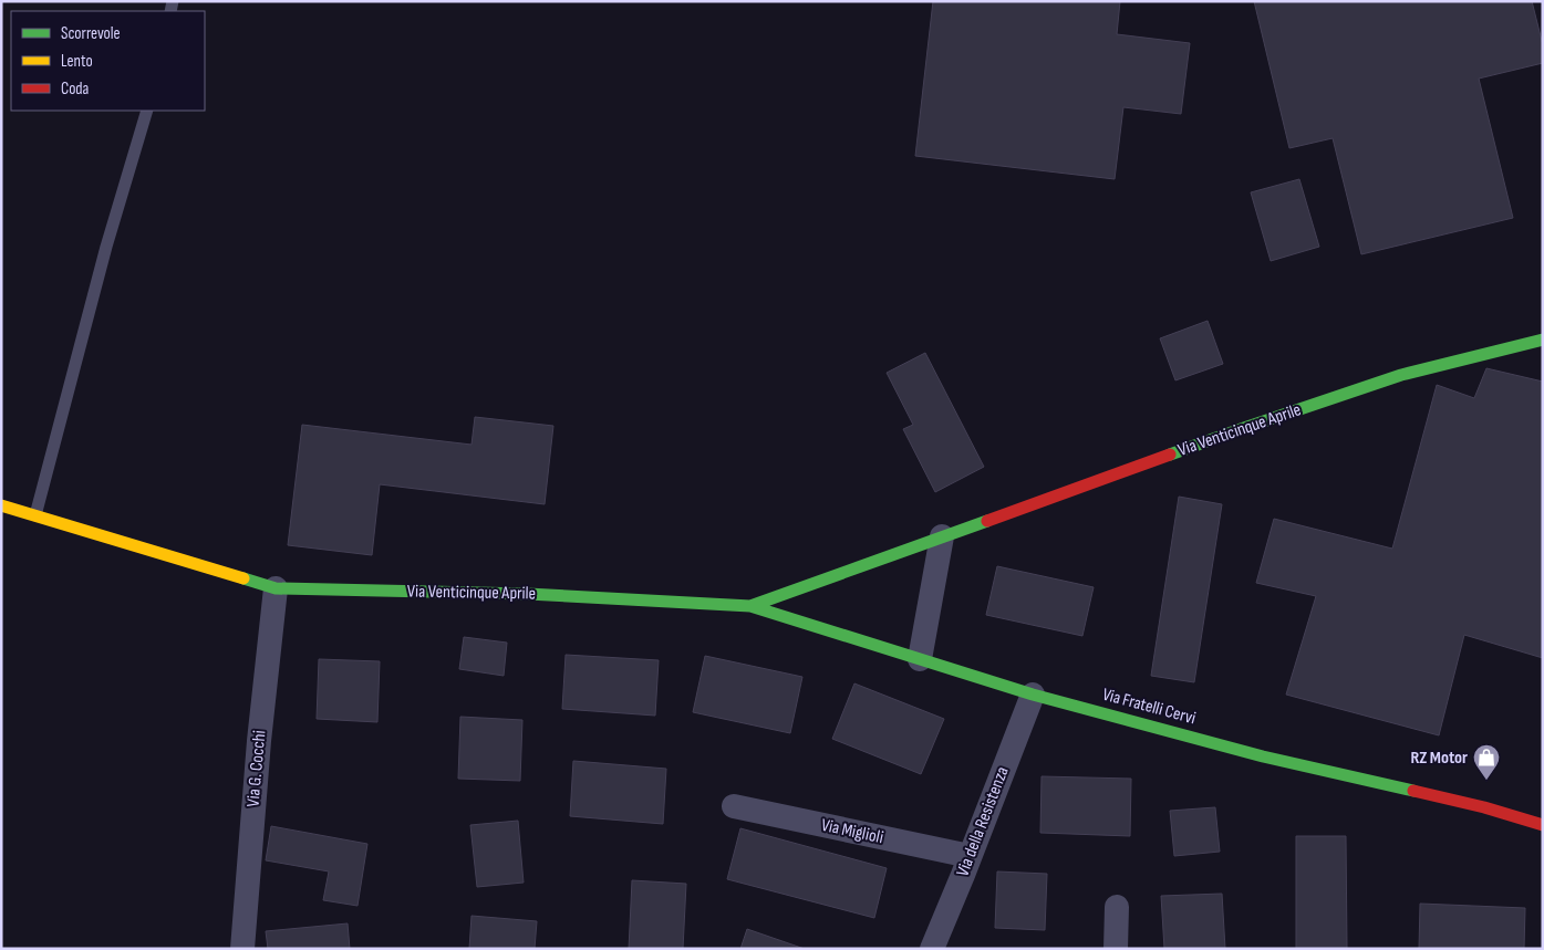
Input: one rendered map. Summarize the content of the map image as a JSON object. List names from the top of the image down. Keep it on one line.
{"streets":{"street":["Via Venticinque Aprile","Via Fratelli Cervi","Via G. Cocchi","Via della Resistenza","Via Miglioli"]},"crossings":[["Via Venticinque Aprile","Via Fratelli Cervi"],["Via Venticinque Aprile","Via G. Cocchi"],["Via Fratelli Cervi","Via della Resistenza"],["Via della Resistenza","Via Miglioli"]],"places":{"shop":["RZ Motor"]},"legend":["Scorrevole","Lento","Coda"]}
